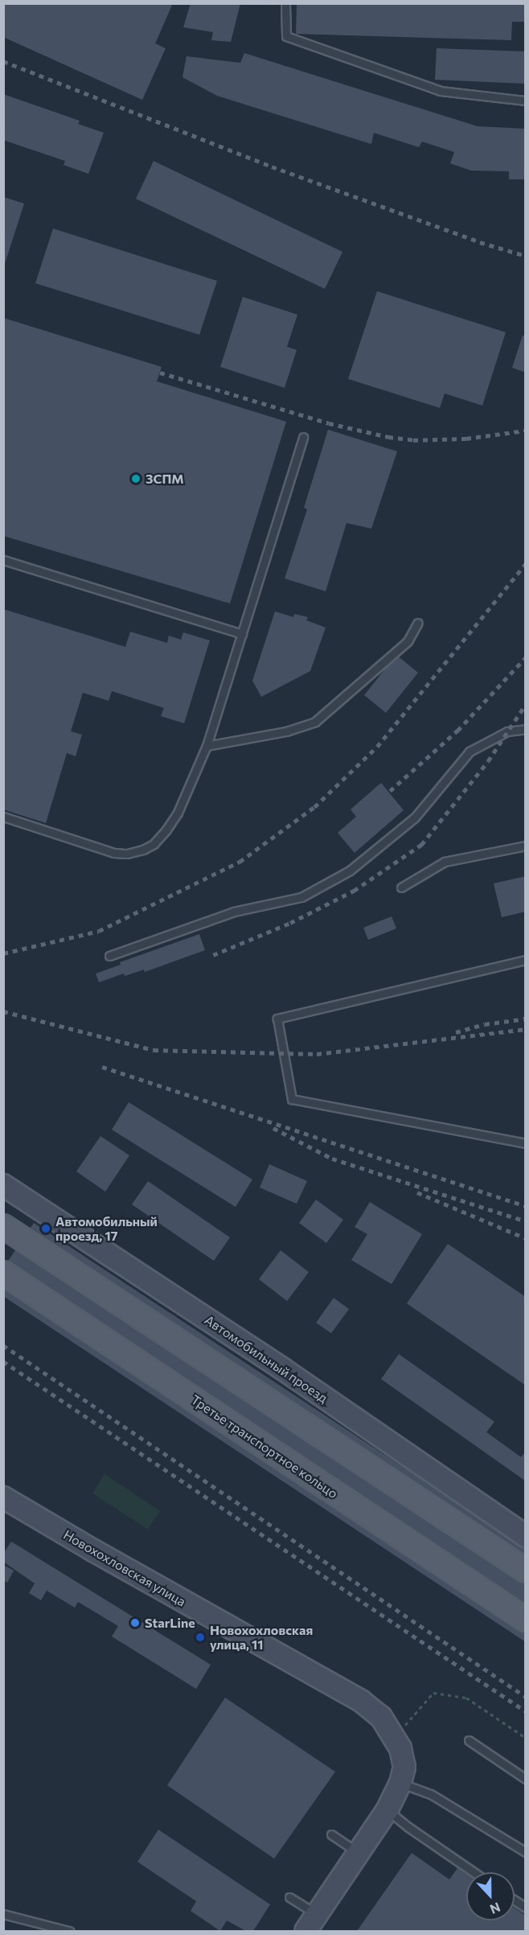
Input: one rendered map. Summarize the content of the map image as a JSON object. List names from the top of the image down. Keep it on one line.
{"streets":{"main road":["Третье транспортное кольцо"],"street":["Автомобильный проезд","Новохохловская улица"]},"places":["ЗСПМ","Автомобильный проезд, 17","StarLine","Новохохловская улица, 11"],"north":"bottom"}
